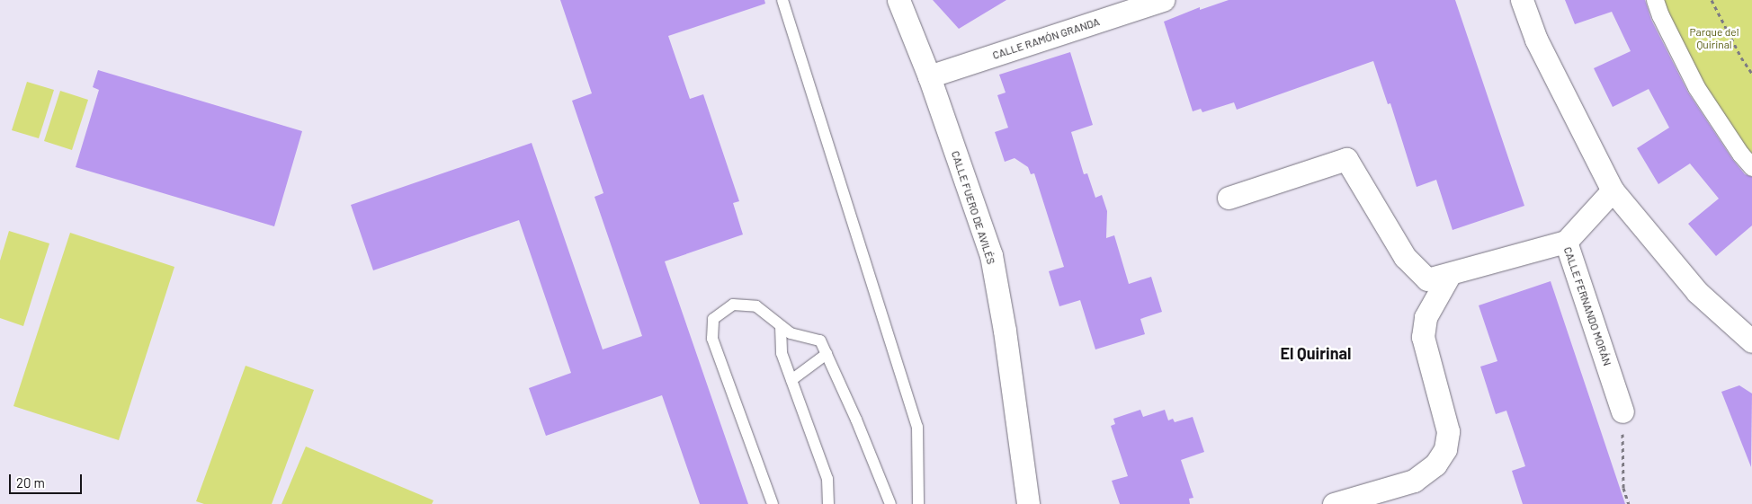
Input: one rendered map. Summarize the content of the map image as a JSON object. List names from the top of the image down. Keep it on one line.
{"streets":{"street":["CALLE RAMÓN GRANDA","CALLE FUERO DE AVILÉS","CALLE FERNANDO MORÁN"]},"crossings":[["CALLE RAMÓN GRANDA","CALLE FUERO DE AVILÉS"]],"districts":["El Quirinal"],"parks":["Parque del Quirinal"],"scale_bar":"20 m"}
